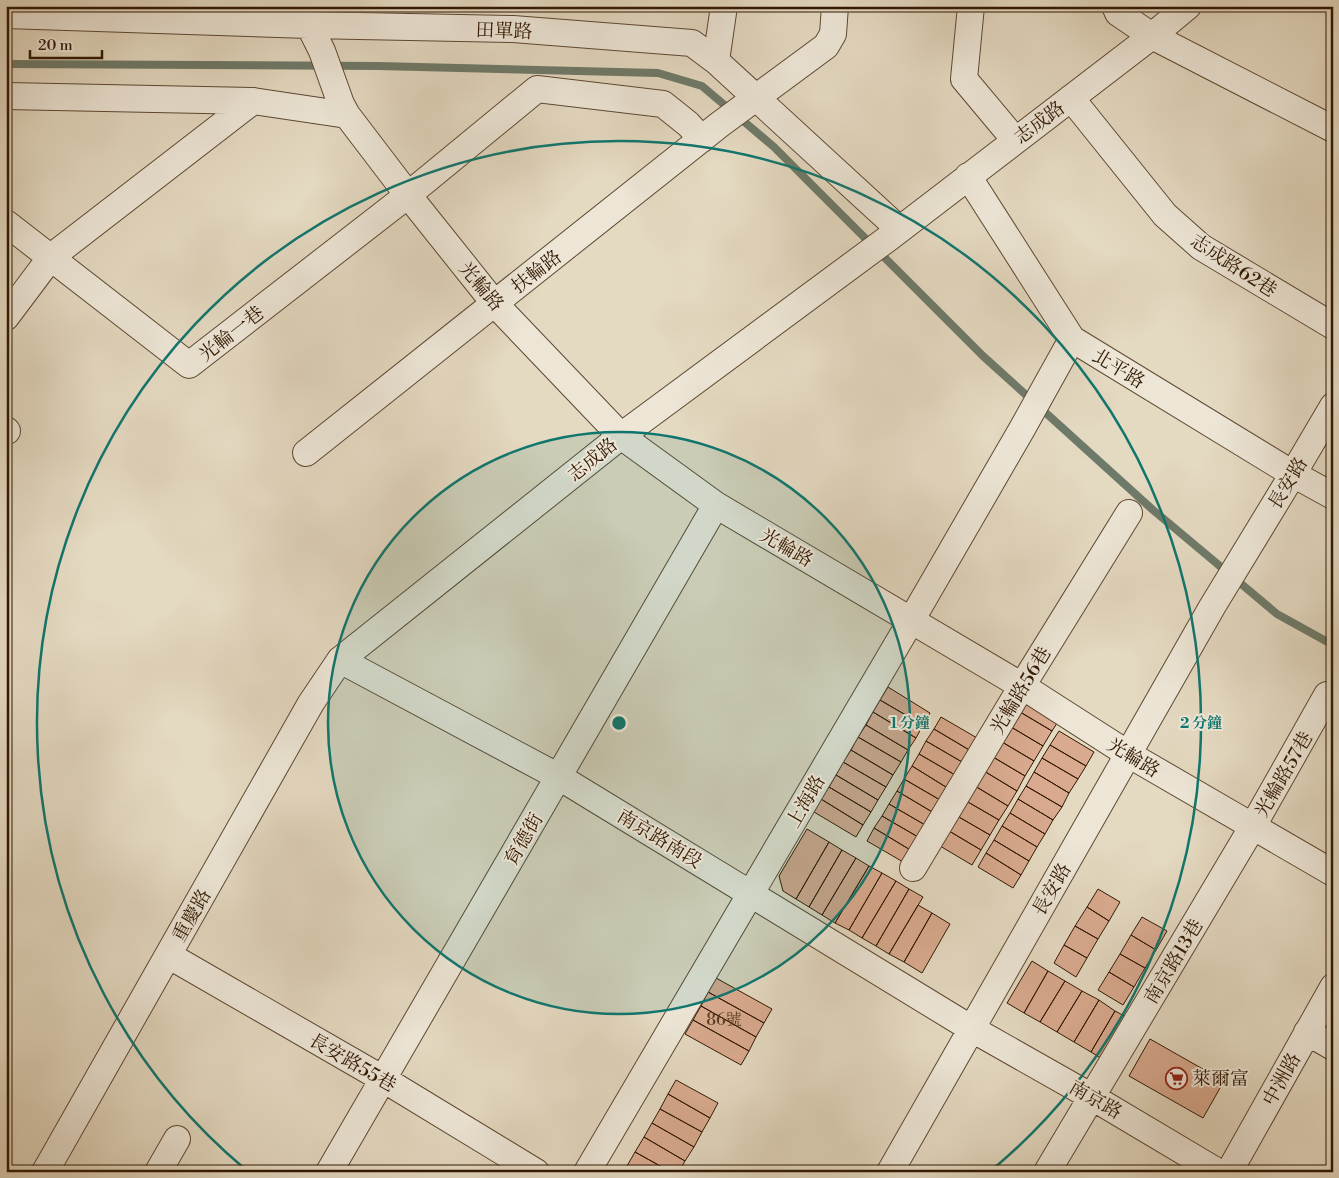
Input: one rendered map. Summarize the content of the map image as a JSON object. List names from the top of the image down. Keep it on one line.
{"streets":{"street":["田單路","志成路","志成路62巷","扶輪路","光輪路","光輪一巷","北平路","長安路","光輪路56巷","光輪路57巷","上海路","南京路南段","育德街","重慶路","南京路13巷","長安路55巷","中洲路","南京路"]},"crossings":[["田單路","志成路"],["田單路","扶輪路"],["田單路","光輪路"],["志成路","志成路62巷"],["志成路","光輪路"],["志成路","北平路"],["志成路","南京路南段"],["志成路","重慶路"],["扶輪路","光輪路"],["光輪路","光輪一巷"],["光輪路","長安路"],["光輪路","光輪路56巷"],["光輪路","光輪路57巷"],["光輪路","上海路"],["光輪路","育德街"],["光輪路","南京路13巷"],["北平路","長安路"],["北平路","上海路"],["長安路","南京路南段"],["長安路","南京路"],["光輪路57巷","南京路13巷"],["上海路","南京路南段"],["南京路南段","育德街"],["南京路南段","重慶路"],["南京路南段","南京路"],["育德街","長安路55巷"],["重慶路","長安路55巷"],["南京路13巷","南京路"]],"places":{"supermarket":["萊爾富"]},"house_numbers":["86號"],"scale_bar":"20 m","rings":["1 分鐘","2 分鐘"]}
